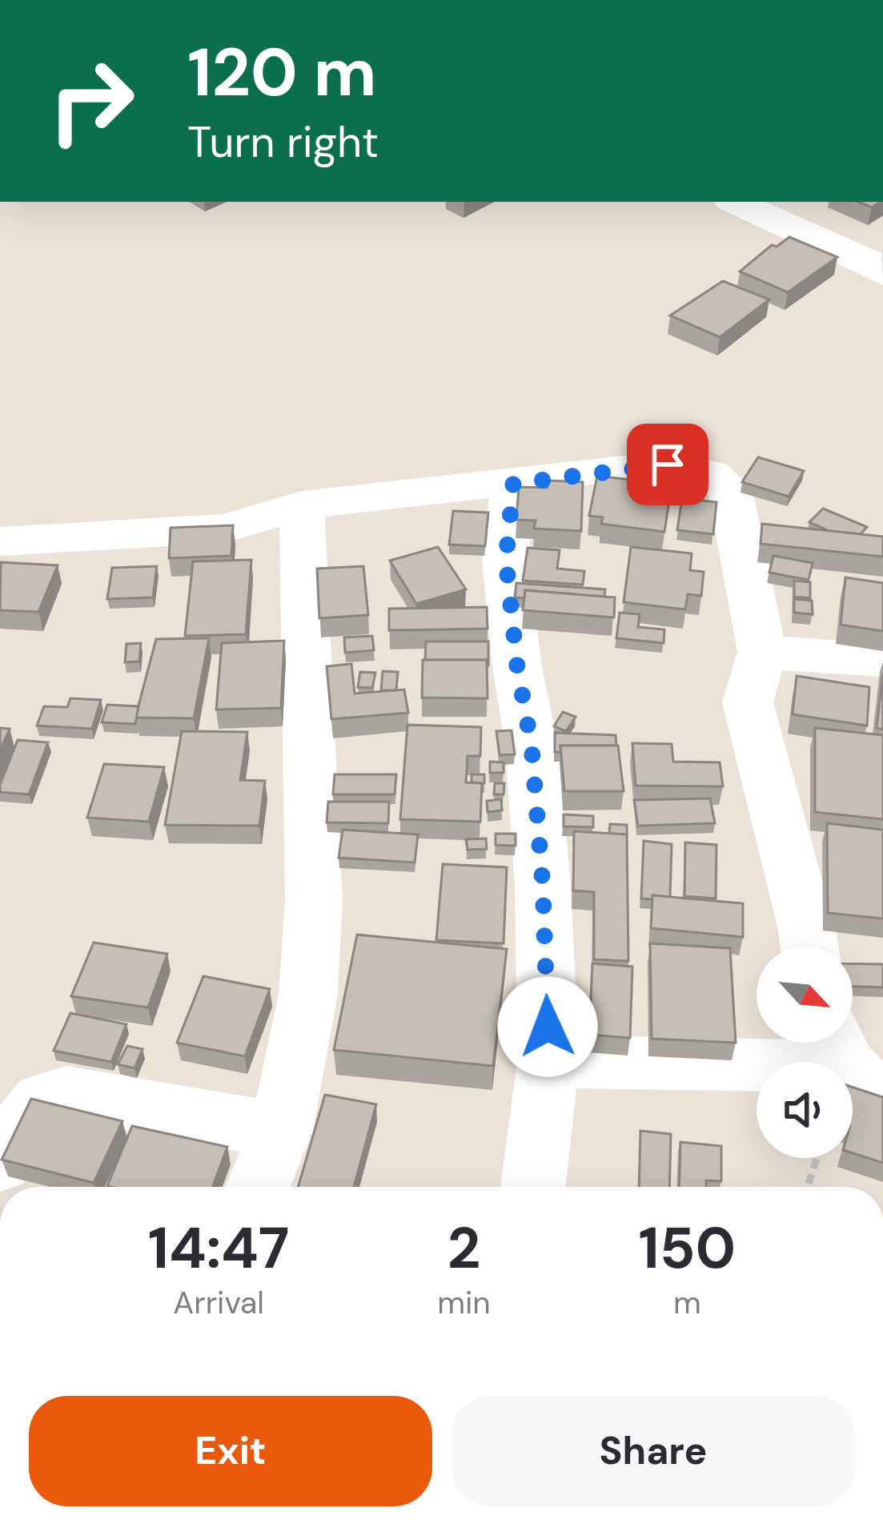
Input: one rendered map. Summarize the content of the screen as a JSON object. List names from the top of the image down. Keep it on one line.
{"north":"bottom right","page":{"turn":["120 m","Turn right"],"eta":["14:47","Arrival","2","min","150","m"],"buttons":["Exit","Share"]}}
